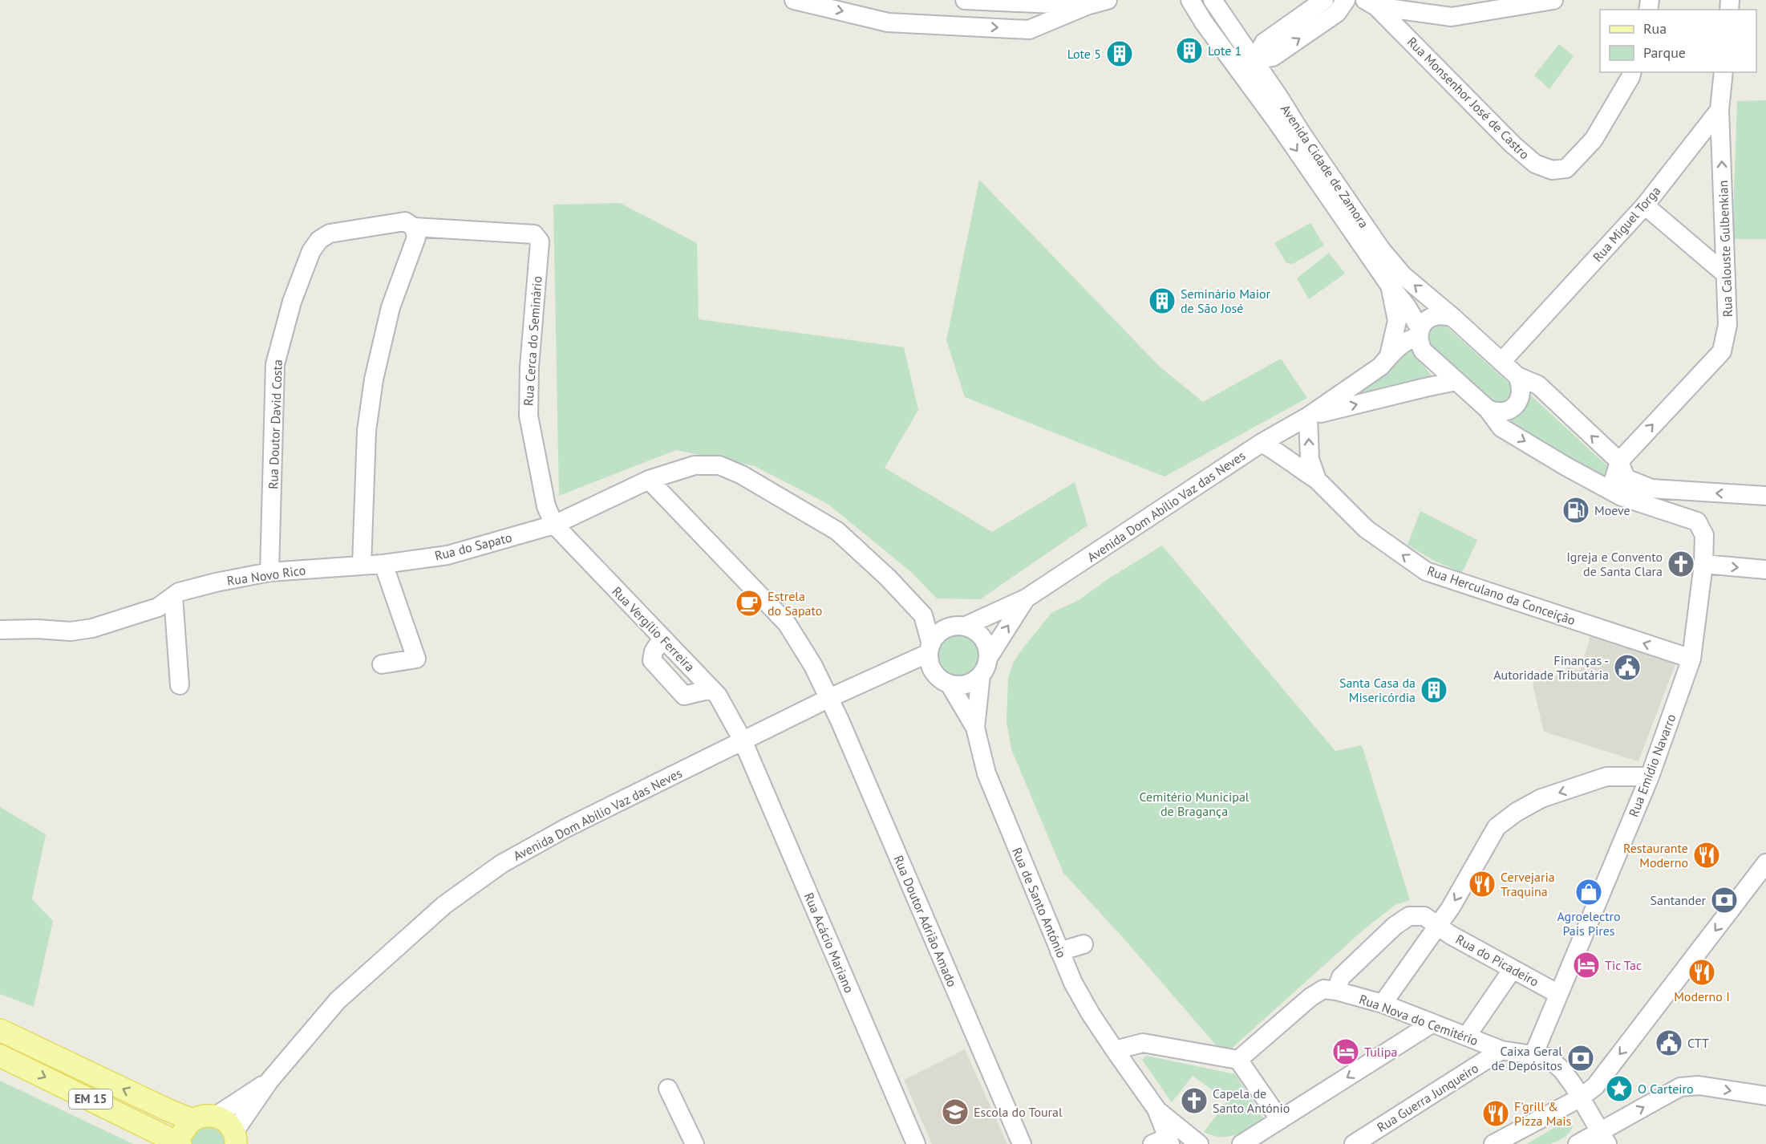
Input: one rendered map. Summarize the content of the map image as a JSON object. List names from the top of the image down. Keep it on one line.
{"streets":{"main road":["EM 15"],"street":["Rua Monsenhor José de Castro","Avenida Cidade de Zamora","Rua Miguel Torga","Rua Calouste Gulbenkian","Rua Cerca do Seminário","Rua Doutor David Costa","Avenida Dom Abílio Vaz das Neves","Rua do Sapato","Rua Novo Rico","Rua Herculano da Conceição","Rua Vergílio Ferreira","Rua Emídio Navarro","Rua de Santo António","Rua Doutor Adrião Amado","Rua Acácio Mariano","Rua do Picadeiro","Rua Nova do Cemitério","Rua Guerra Junqueiro"]},"crossings":[["Avenida Cidade de Zamora","Rua Miguel Torga"],["Avenida Cidade de Zamora","Rua Calouste Gulbenkian"],["Avenida Cidade de Zamora","Avenida Dom Abílio Vaz das Neves"],["Rua Miguel Torga","Rua Calouste Gulbenkian"],["Rua Cerca do Seminário","Rua Doutor David Costa"],["Rua Cerca do Seminário","Rua do Sapato"],["Rua Cerca do Seminário","Rua Vergílio Ferreira"],["Rua Doutor David Costa","Rua Novo Rico"],["Avenida Dom Abílio Vaz das Neves","Rua Herculano da Conceição"],["Avenida Dom Abílio Vaz das Neves","Rua Vergílio Ferreira"],["Avenida Dom Abílio Vaz das Neves","Rua de Santo António"],["Avenida Dom Abílio Vaz das Neves","Rua Doutor Adrião Amado"],["Avenida Dom Abílio Vaz das Neves","Rua Acácio Mariano"],["Rua do Sapato","Rua Novo Rico"],["Rua do Sapato","Rua Vergílio Ferreira"],["Rua do Sapato","Rua Doutor Adrião Amado"],["Rua Herculano da Conceição","Rua Emídio Navarro"],["Rua Vergílio Ferreira","Rua Acácio Mariano"],["Rua Emídio Navarro","Rua do Picadeiro"],["Rua Emídio Navarro","Rua Nova do Cemitério"],["Rua do Picadeiro","Rua Nova do Cemitério"],["Rua Nova do Cemitério","Rua Guerra Junqueiro"]],"one_way":["Rua Calouste Gulbenkian"],"parks":["Cemitério Municipal de Bragança"],"places":{"building":["Lote 1","Lote 5","Seminário Maior de São José","Santa Casa da Misericórdia"],"fuel station":["Moeve"],"church":["Igreja e Convento de Santa Clara","Capela de Santo António"],"cafe":["Estrela do Sapato"],"public building":["Finanças - Autoridade Tributária","CTT"],"restaurant":["Restaurante Moderno","Cervejaria Traquina","Moderno I","F'grill & Pizza Mais"],"shop":["Agroelectro Pais Pires"],"bank":["Santander","Caixa Geral de Depósitos"],"hotel":["Tic Tac","Tulipa"],"place":["O Carteiro"],"school or university":["Escola do Toural"]},"legend":["Rua","Parque"]}
